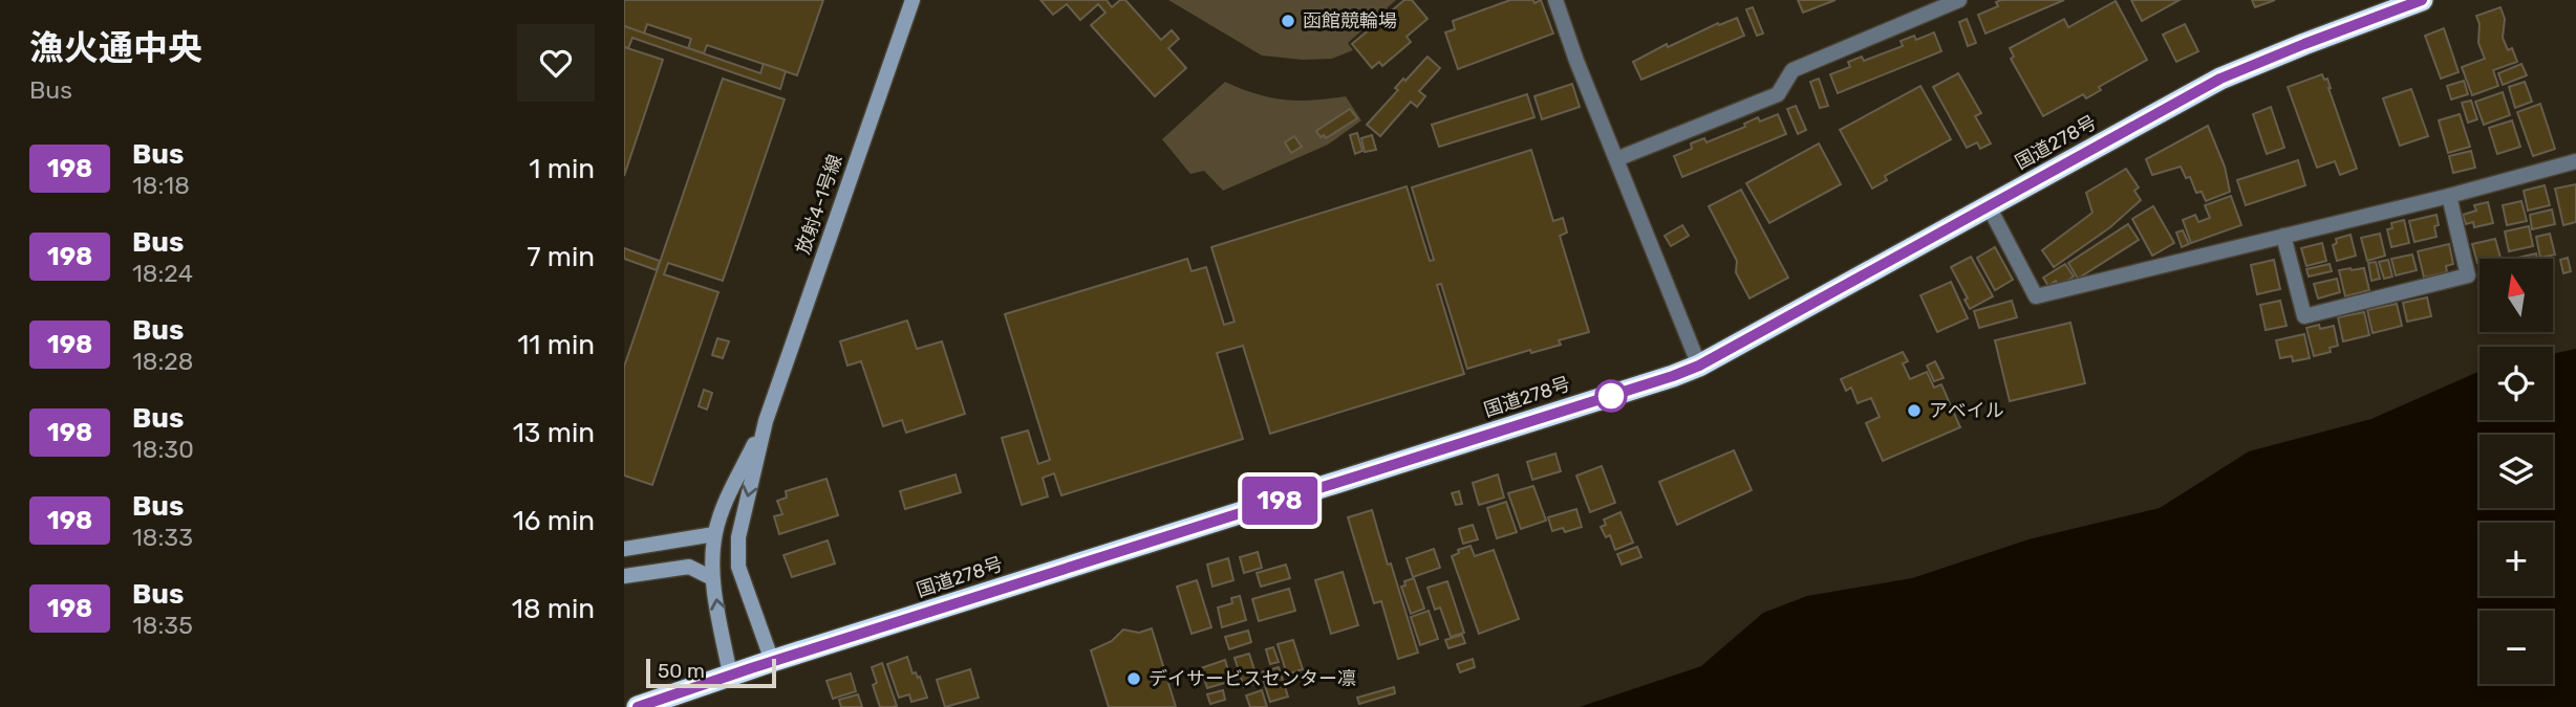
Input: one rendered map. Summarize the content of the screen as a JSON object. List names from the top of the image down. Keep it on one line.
{"streets":{"highway":["国道278号"],"street":["放射4-1号線"]},"crossings":[["国道278号","放射4-1号線"]],"places":["函館競輪場","アベイル","デイサービスセンター凛"],"lines":["bus line 198"],"scale_bar":"50 m","north":"top","page":{"heading":["漁火通中央","Bus"],"on_map":"198","list":[{"mark":"198","name":"Bus","note":"18:18","value":"1 min"},{"mark":"198","name":"Bus","note":"18:24","value":"7 min"},{"mark":"198","name":"Bus","note":"18:28","value":"11 min"},{"mark":"198","name":"Bus","note":"18:30","value":"13 min"},{"mark":"198","name":"Bus","note":"18:33","value":"16 min"},{"mark":"198","name":"Bus","note":"18:35","value":"18 min"}],"map_buttons":["+","−"],"scale":"50 m"}}
